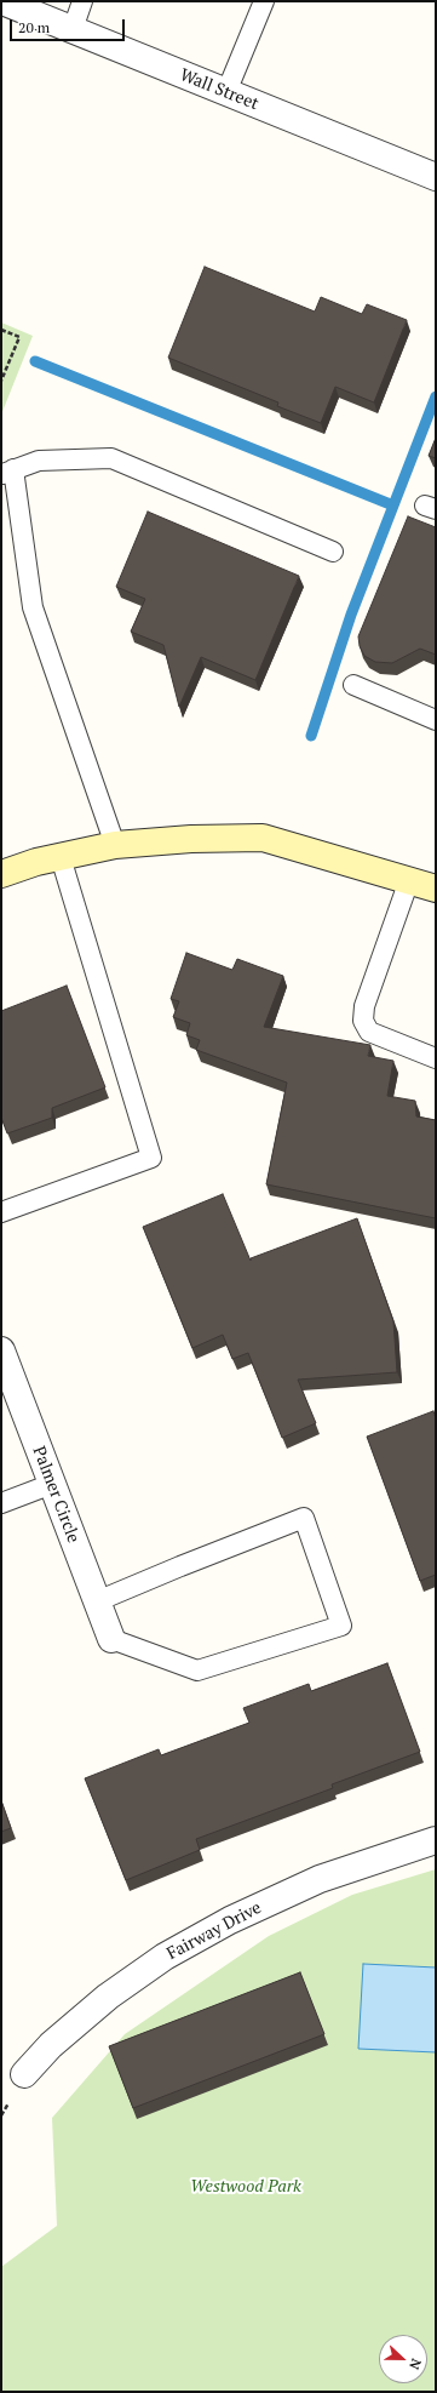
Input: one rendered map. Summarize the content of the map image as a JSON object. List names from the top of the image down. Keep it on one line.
{"streets":{"street":["Wall Street","Palmer Circle","Fairway Drive"]},"parks":["Westwood Park"],"scale_bar":"20 m","north":"right"}
